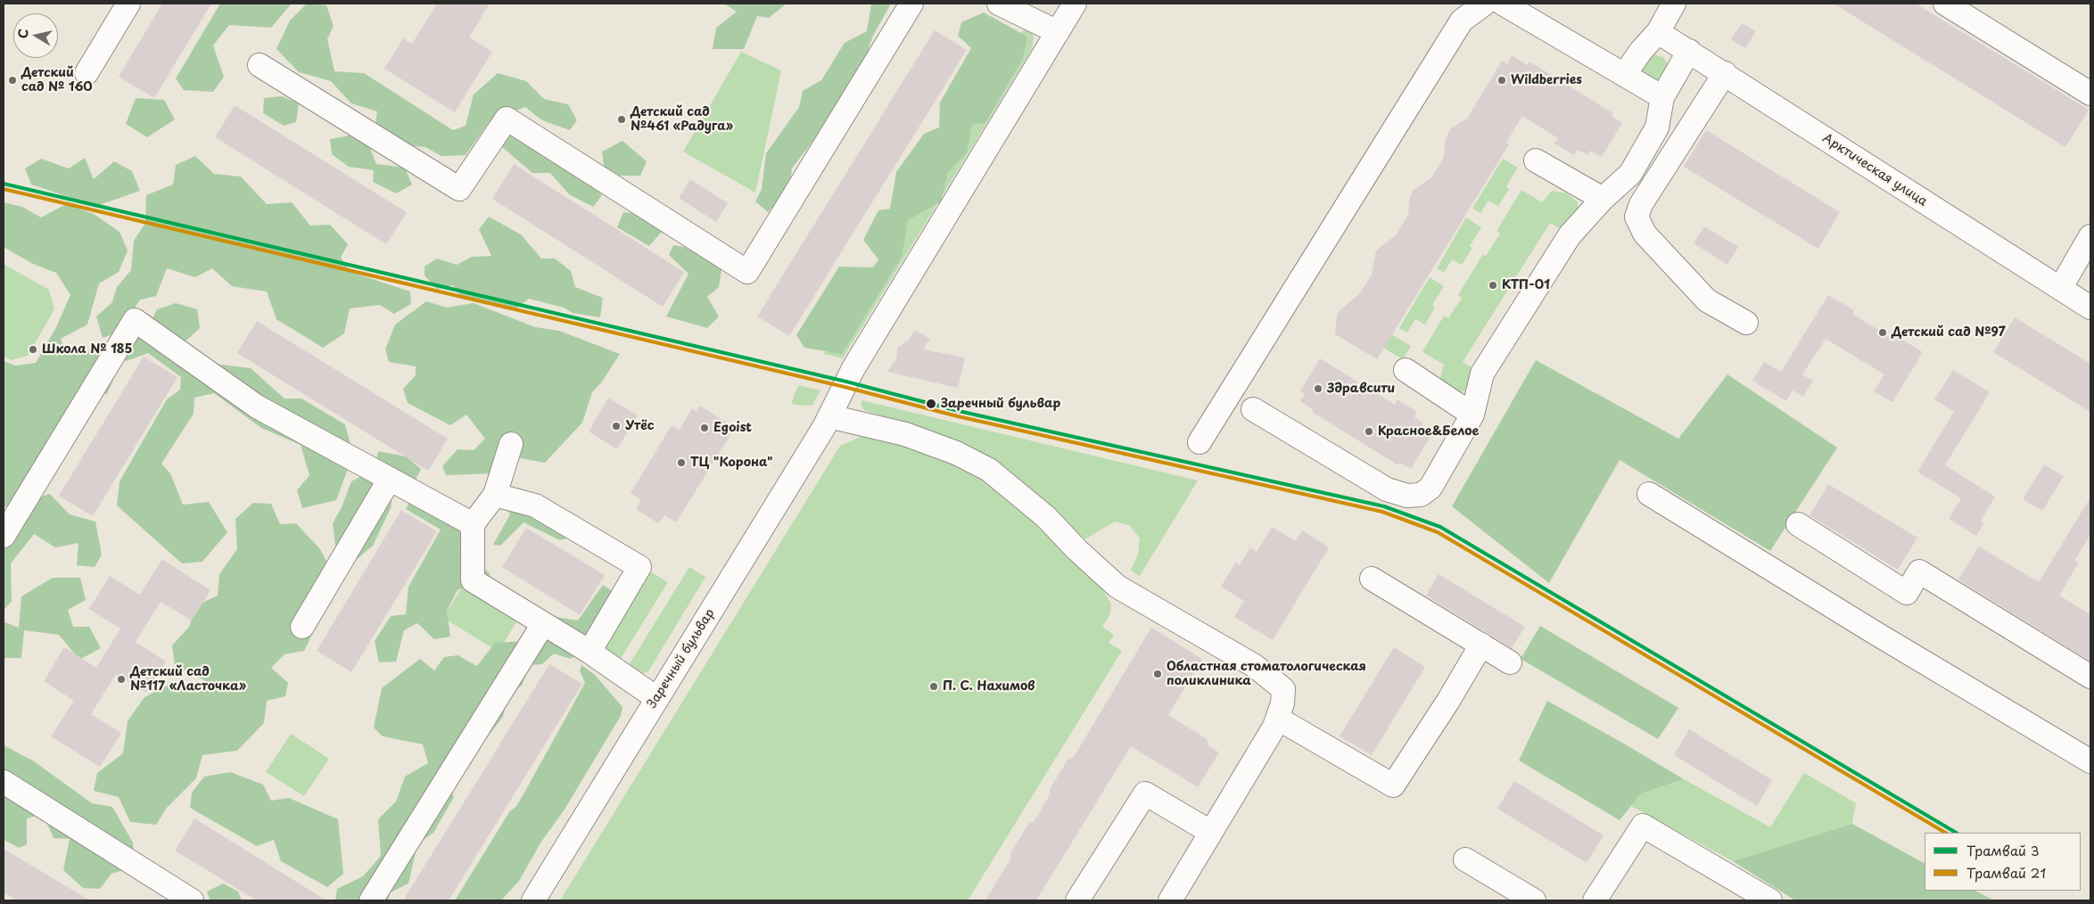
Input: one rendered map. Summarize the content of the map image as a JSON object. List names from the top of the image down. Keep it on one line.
{"streets":{"street":["Арктическая улица","Заречный бульвар"]},"places":["Детский сад № 160","Wildberries","Детский сад №461 «Радуга»","КТП-01","Детский сад №97","Школа № 185","Здравсити","Заречный бульвар","Утёс","Egoist","Красное&Белое","ТЦ \"Корона\"","Областная стоматологическая поликлиника","Детский сад №117 «Ласточка»","П. С. Нахимов"],"lines":["tram line 3","tram line 21"],"legend":["Трамвай 3","Трамвай 21"],"north":"left"}
